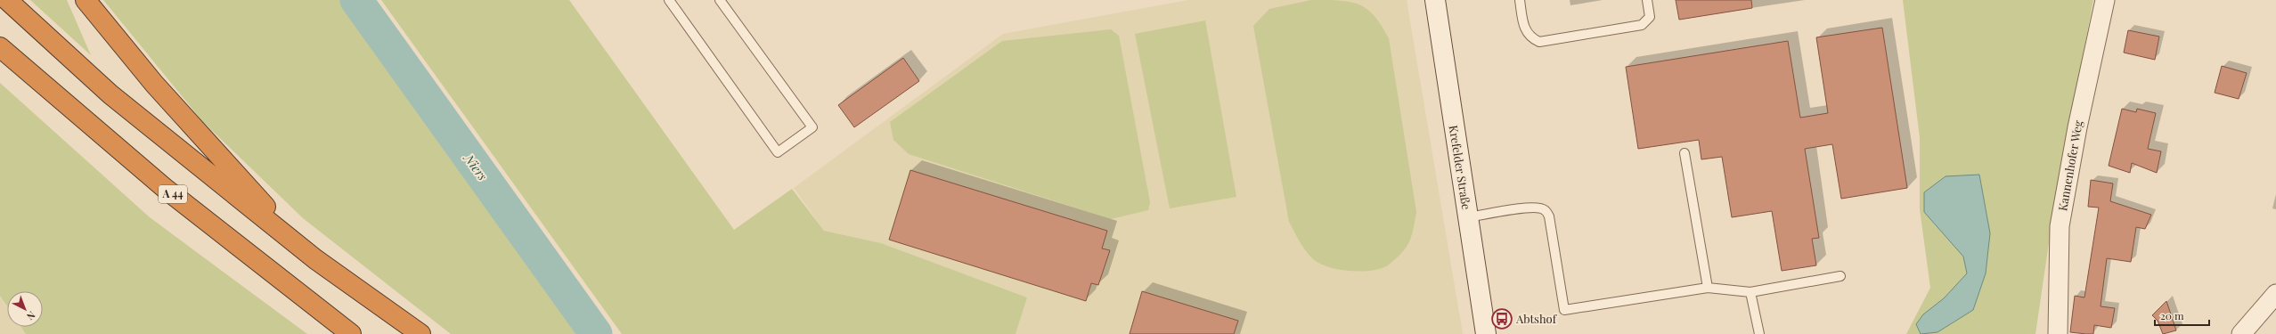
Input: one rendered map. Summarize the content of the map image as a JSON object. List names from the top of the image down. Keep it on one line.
{"streets":{"highway":["A 44"],"street":["Kannenhofer Weg","Krefelder Straße"]},"water":["Niers"],"places":{"bus stop":["Abtshof"]},"scale_bar":"20 m","north":"bottom right"}
